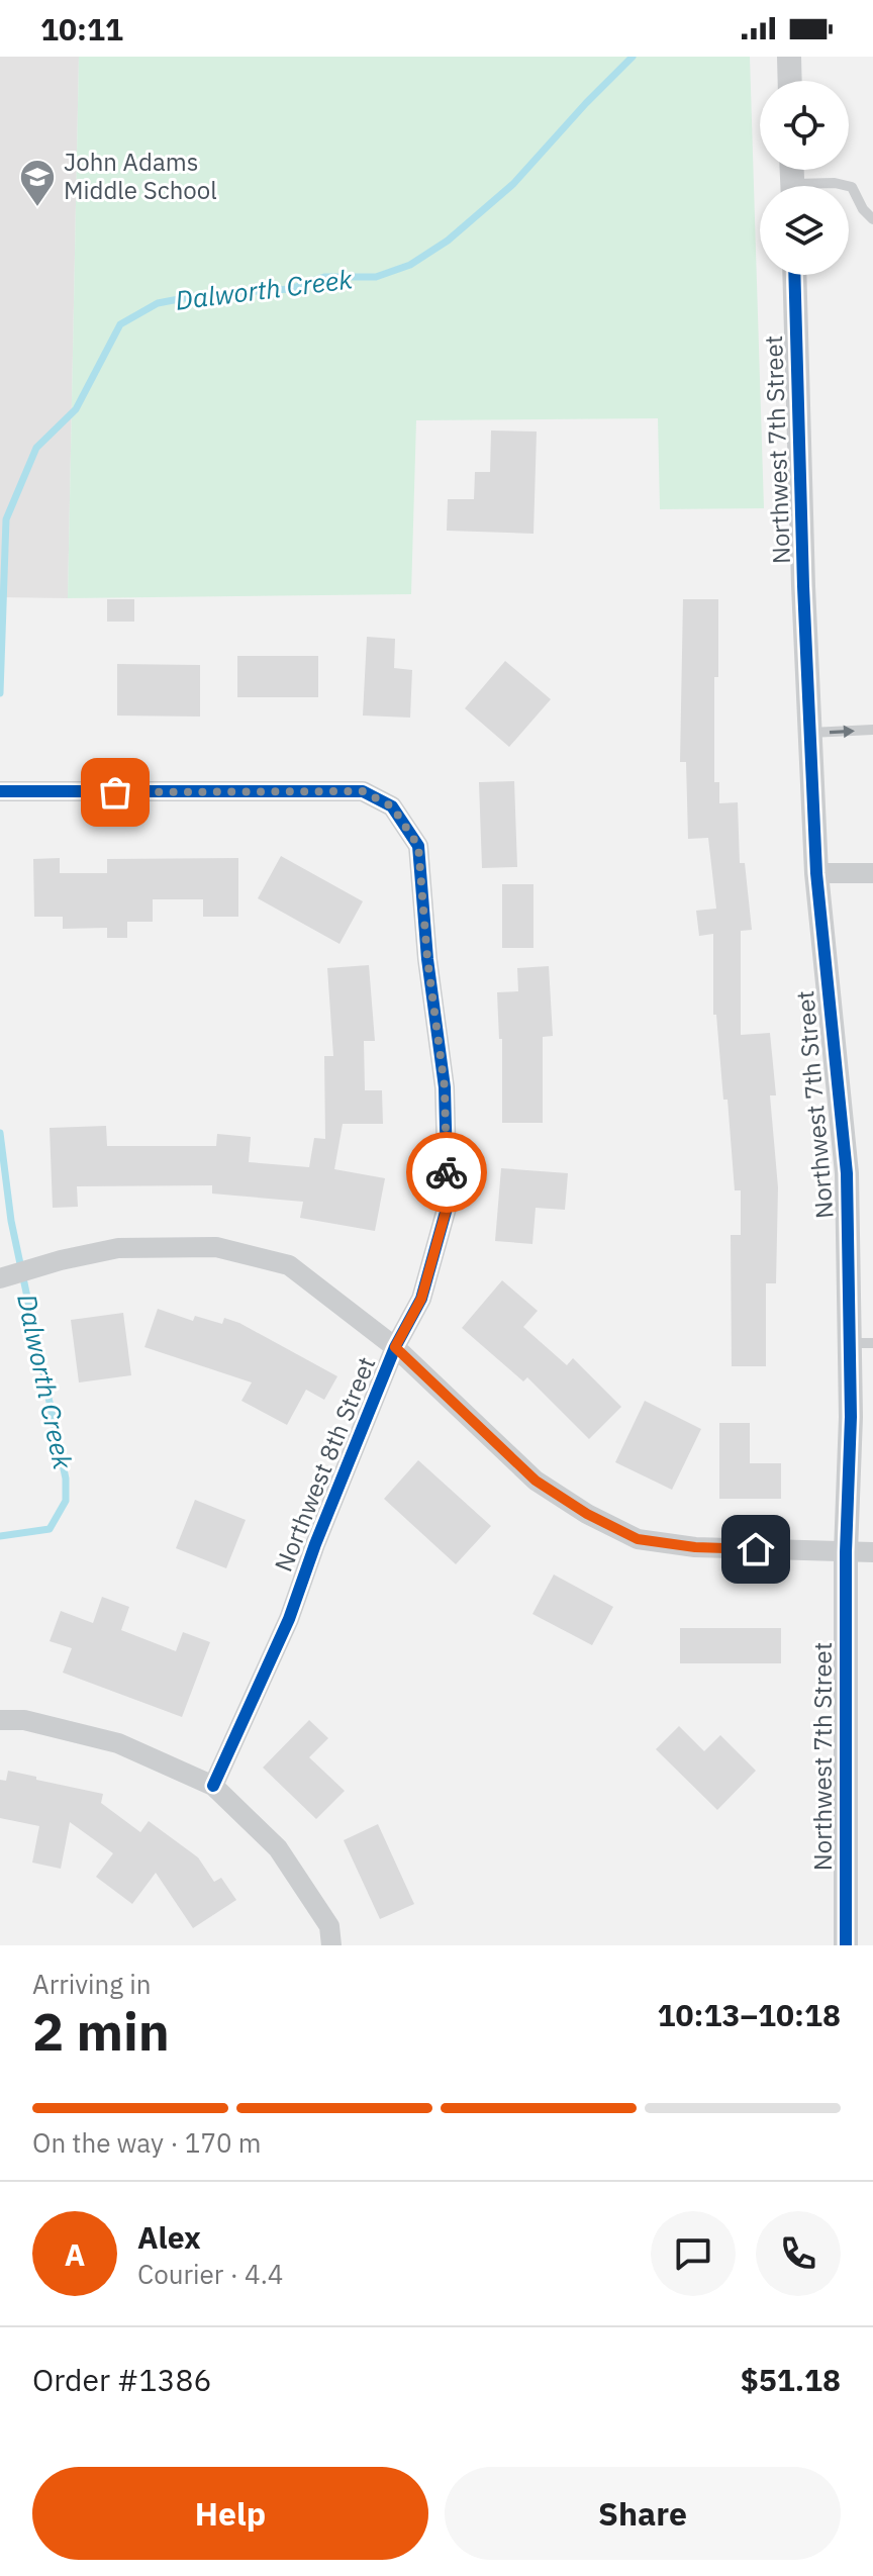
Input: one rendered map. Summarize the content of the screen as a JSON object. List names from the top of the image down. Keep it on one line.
{"streets":{"street":["Northwest 7th Street","Northwest 8th Street"]},"water":["Dalworth Creek"],"places":{"school or university":["John Adams Middle School"]},"page":{"status":"10:11","heading":["2 min","Arriving in","10:13–10:18"],"panel":["Alex","Courier · 4.4","Order #1386","$51.18"],"bar":"On the way · 170 m","round":"A","buttons":["Help","Share"]}}
